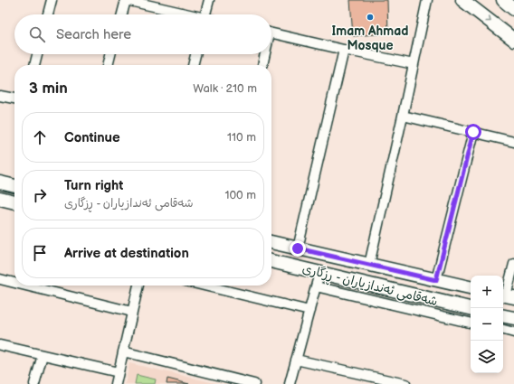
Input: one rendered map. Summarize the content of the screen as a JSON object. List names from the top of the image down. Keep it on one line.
{"streets":{"street":["شەقامی ئەندازیاران - ڕزگاری"]},"places":["Imam Ahmad Mosque"],"page":{"search":"Search here","heading":["3 min","Walk · 210 m"],"list":[["Continue","110 m"],["Turn right","شەقامی ئەندازیاران - ڕزگاری","100 m"],"Arrive at destination"],"map_buttons":["+","−"]}}
